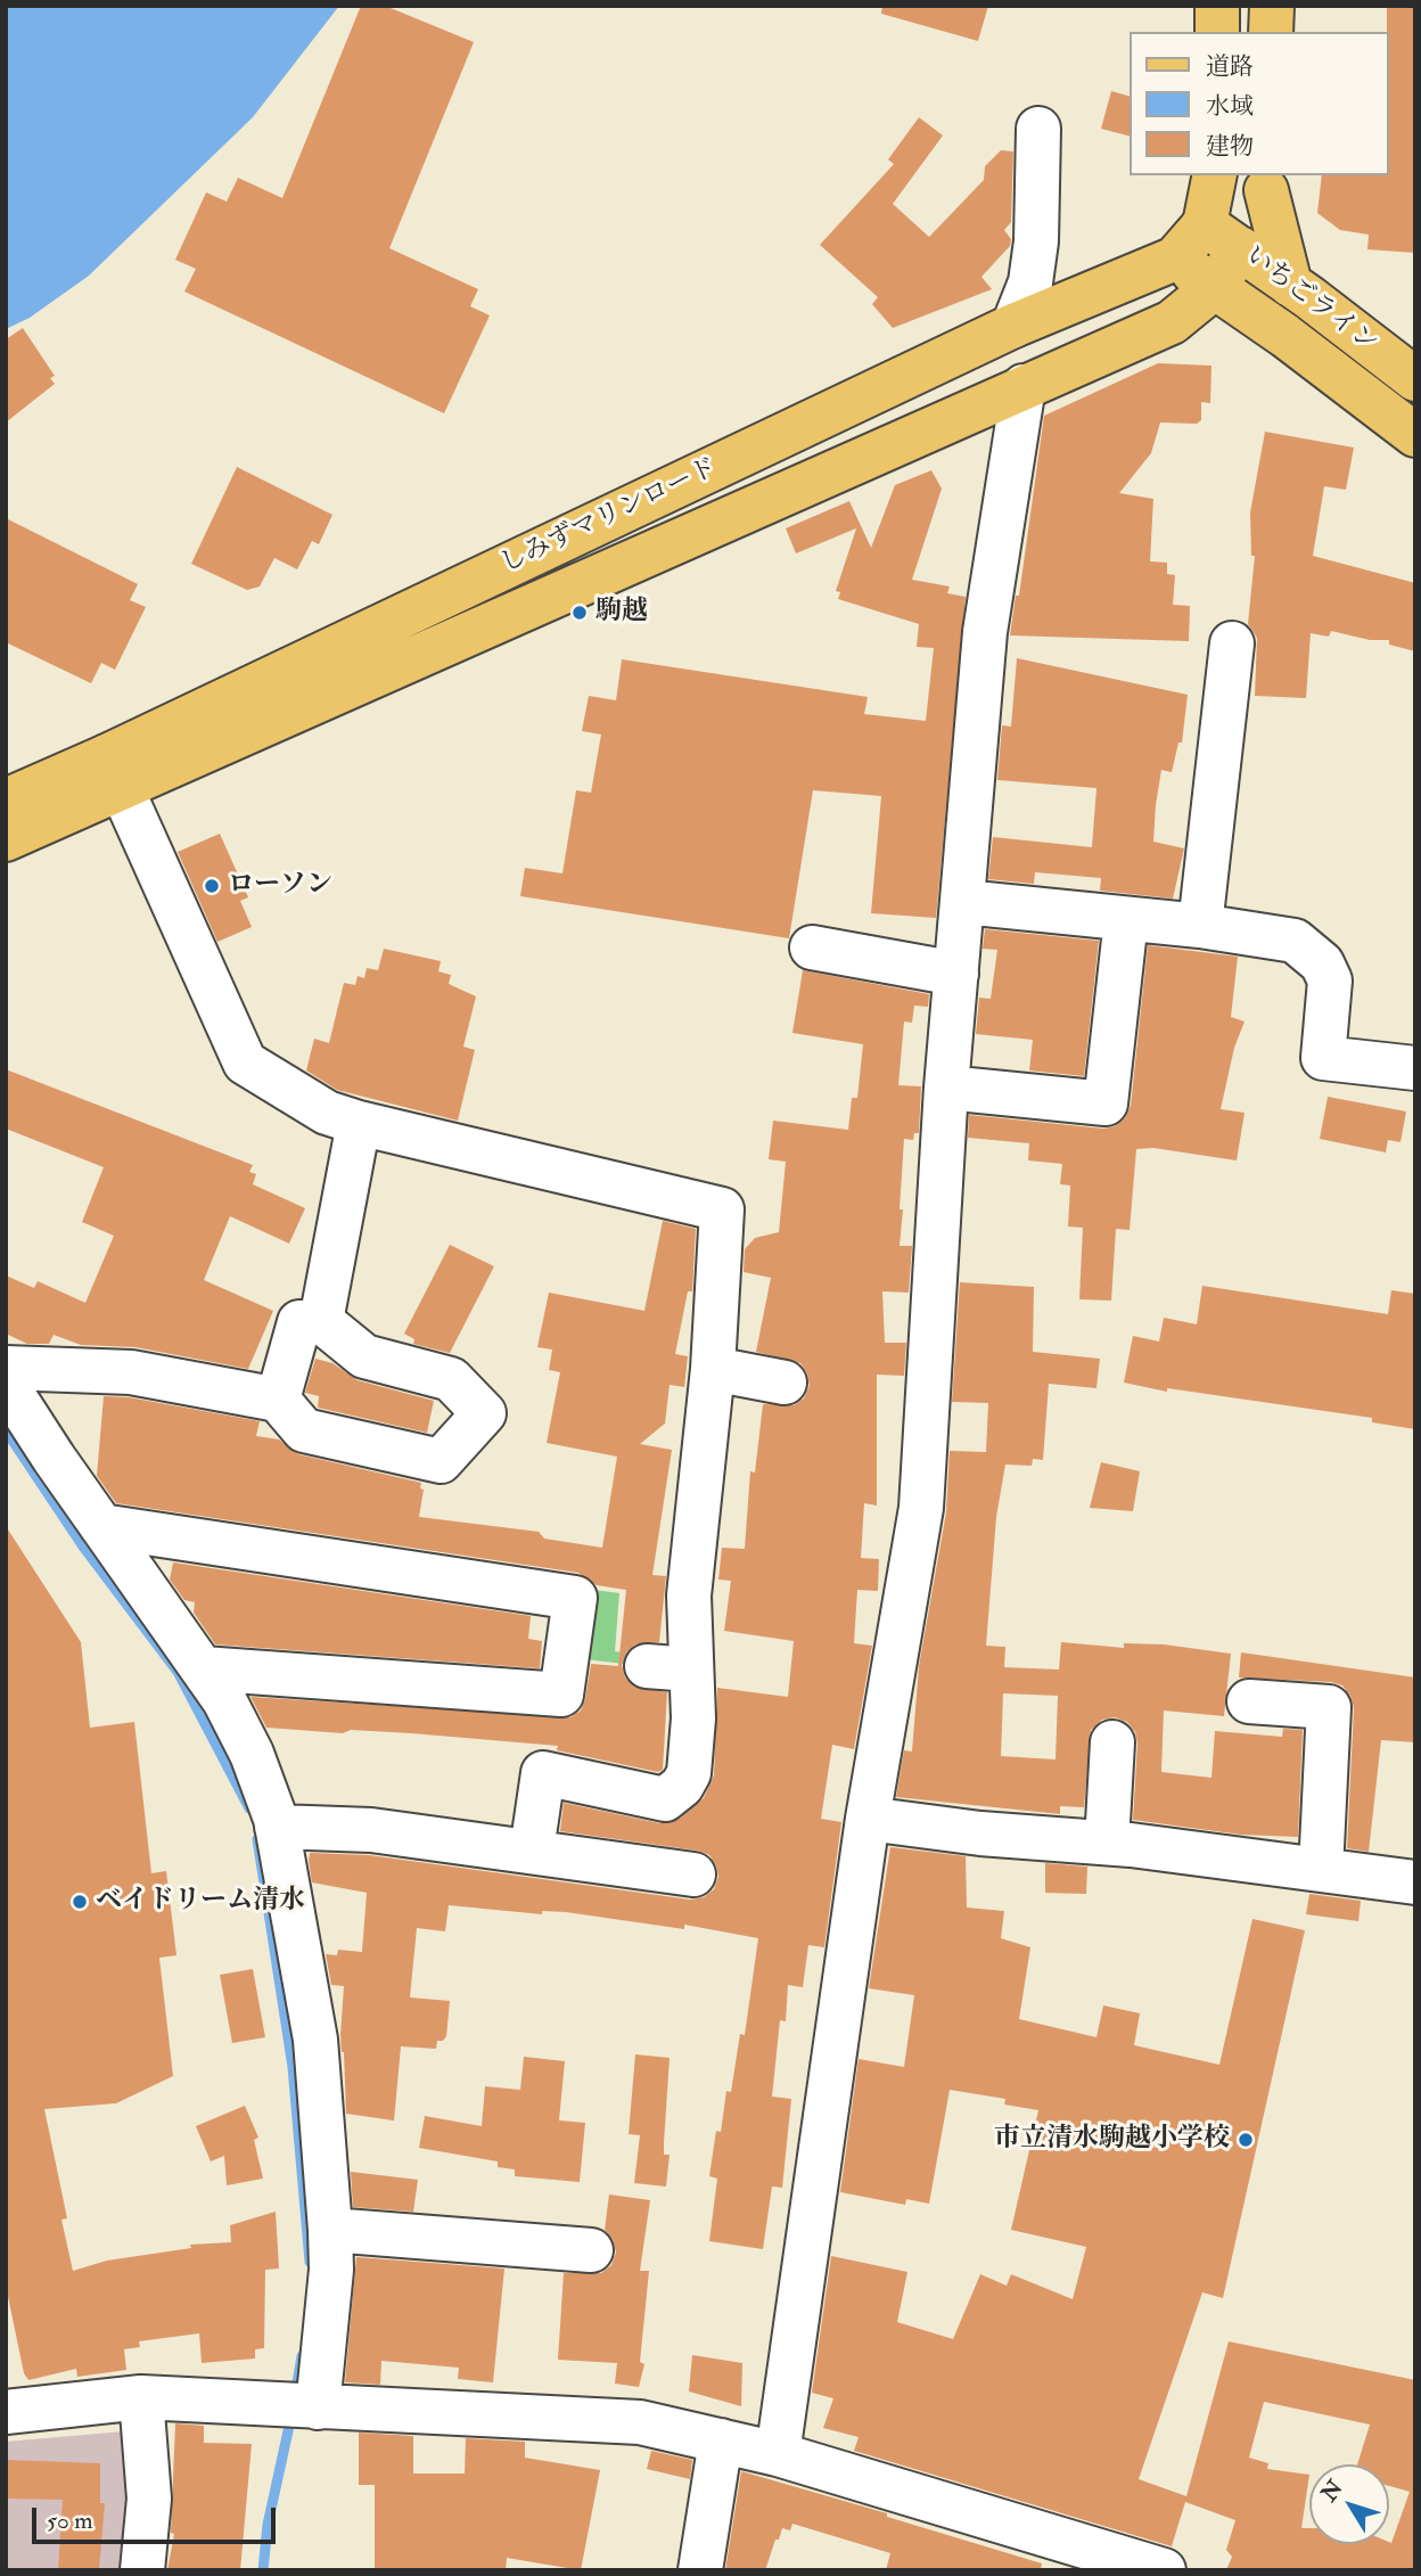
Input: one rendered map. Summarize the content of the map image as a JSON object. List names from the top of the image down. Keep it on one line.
{"streets":{"main road":["いちごライン","しみずマリンロード"]},"crossings":[["いちごライン","しみずマリンロード"]],"places":["駒越","ローソン","ベイドリーム清水","市立清水駒越小学校"],"legend":["道路","水域","建物"],"scale_bar":"50 m","north":"top left"}
